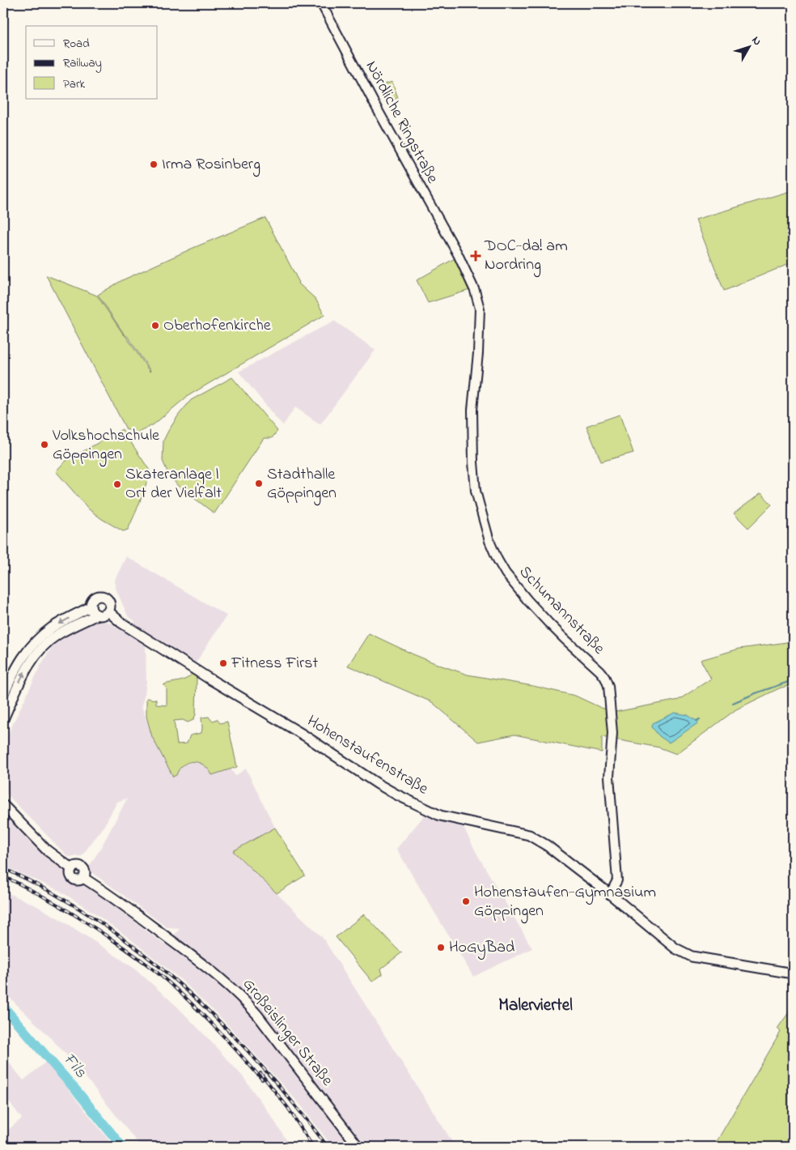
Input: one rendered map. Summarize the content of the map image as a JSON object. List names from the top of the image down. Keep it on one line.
{"streets":{"main road":["Hohenstaufenstraße","Großeislinger Straße"],"street":["Nördliche Ringstraße","Schumannstraße"]},"crossings":[["Nördliche Ringstraße","Schumannstraße"],["Schumannstraße","Hohenstaufenstraße"]],"districts":["Malerviertel"],"water":["Fils"],"places":{"other":["Irma Rosinberg","Oberhofenkirche","Volkshochschule Göppingen","Stadthalle Göppingen","Skateranlage | Ort der Vielfalt","Fitness First","Hohenstaufen-Gymnasium Göppingen","HoGyBad"],"health":["DOC-da! am Nordring"]},"legend":["Road","Railway","Park"],"north":"top right"}
